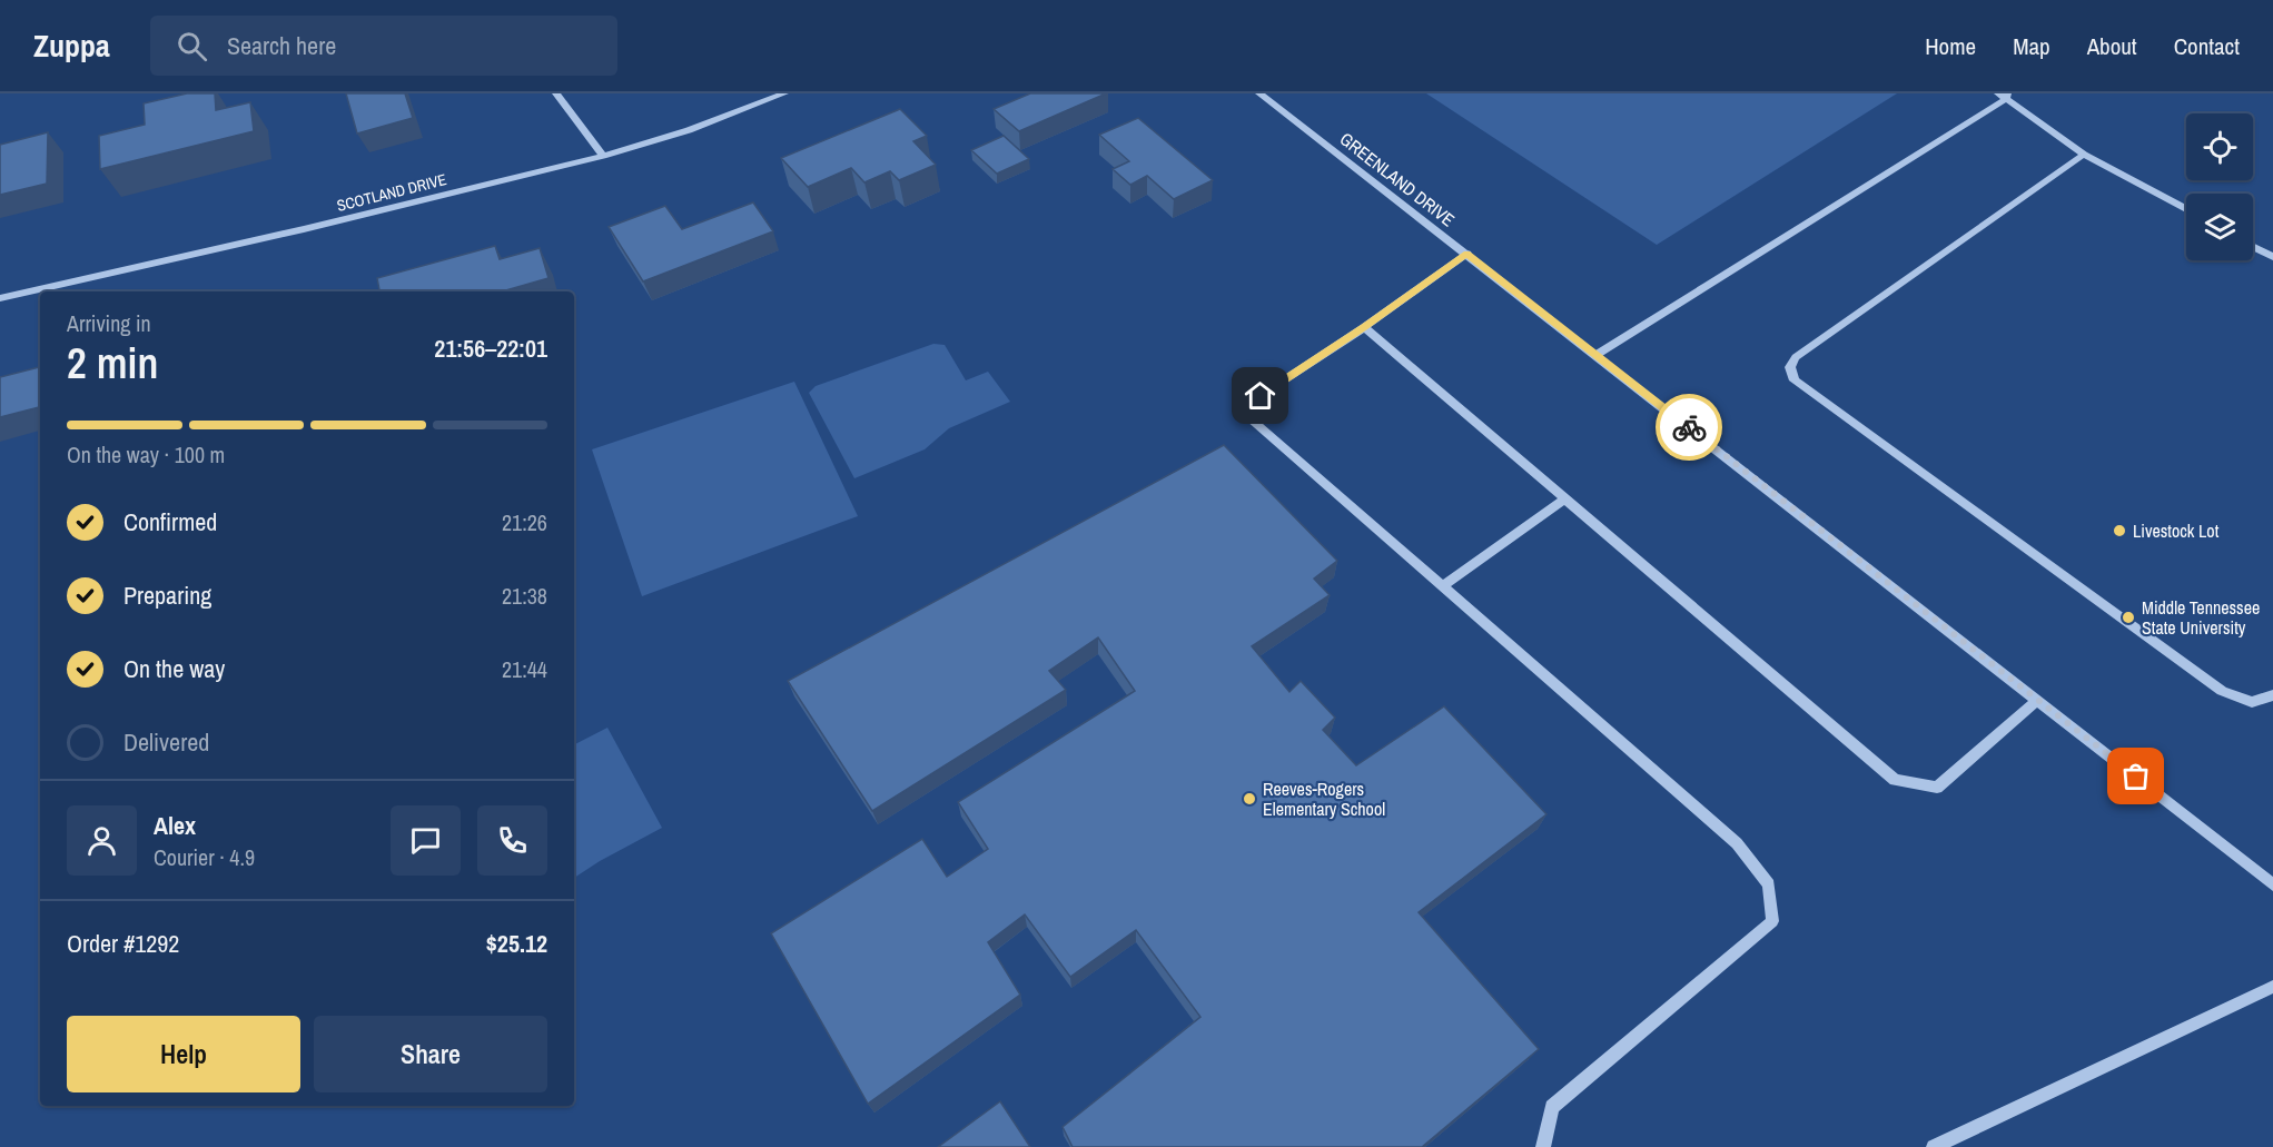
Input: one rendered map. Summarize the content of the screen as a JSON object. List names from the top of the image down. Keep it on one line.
{"streets":{"street":["GREENLAND DRIVE","SCOTLAND DRIVE"]},"places":["Livestock Lot","Middle Tennessee State University","Reeves-Rogers Elementary School"],"page":{"header":"Zuppa","search":"Search here","nav":["Home","Map","About","Contact"],"heading":["2 min","Arriving in","21:56–22:01"],"panel":["Alex","Courier · 4.9","Order #1292","$25.12"],"bar":"On the way · 100 m","list":[["Confirmed","21:26"],["Preparing","21:38"],["On the way","21:44"],"Delivered"],"buttons":["Help","Share"]}}
